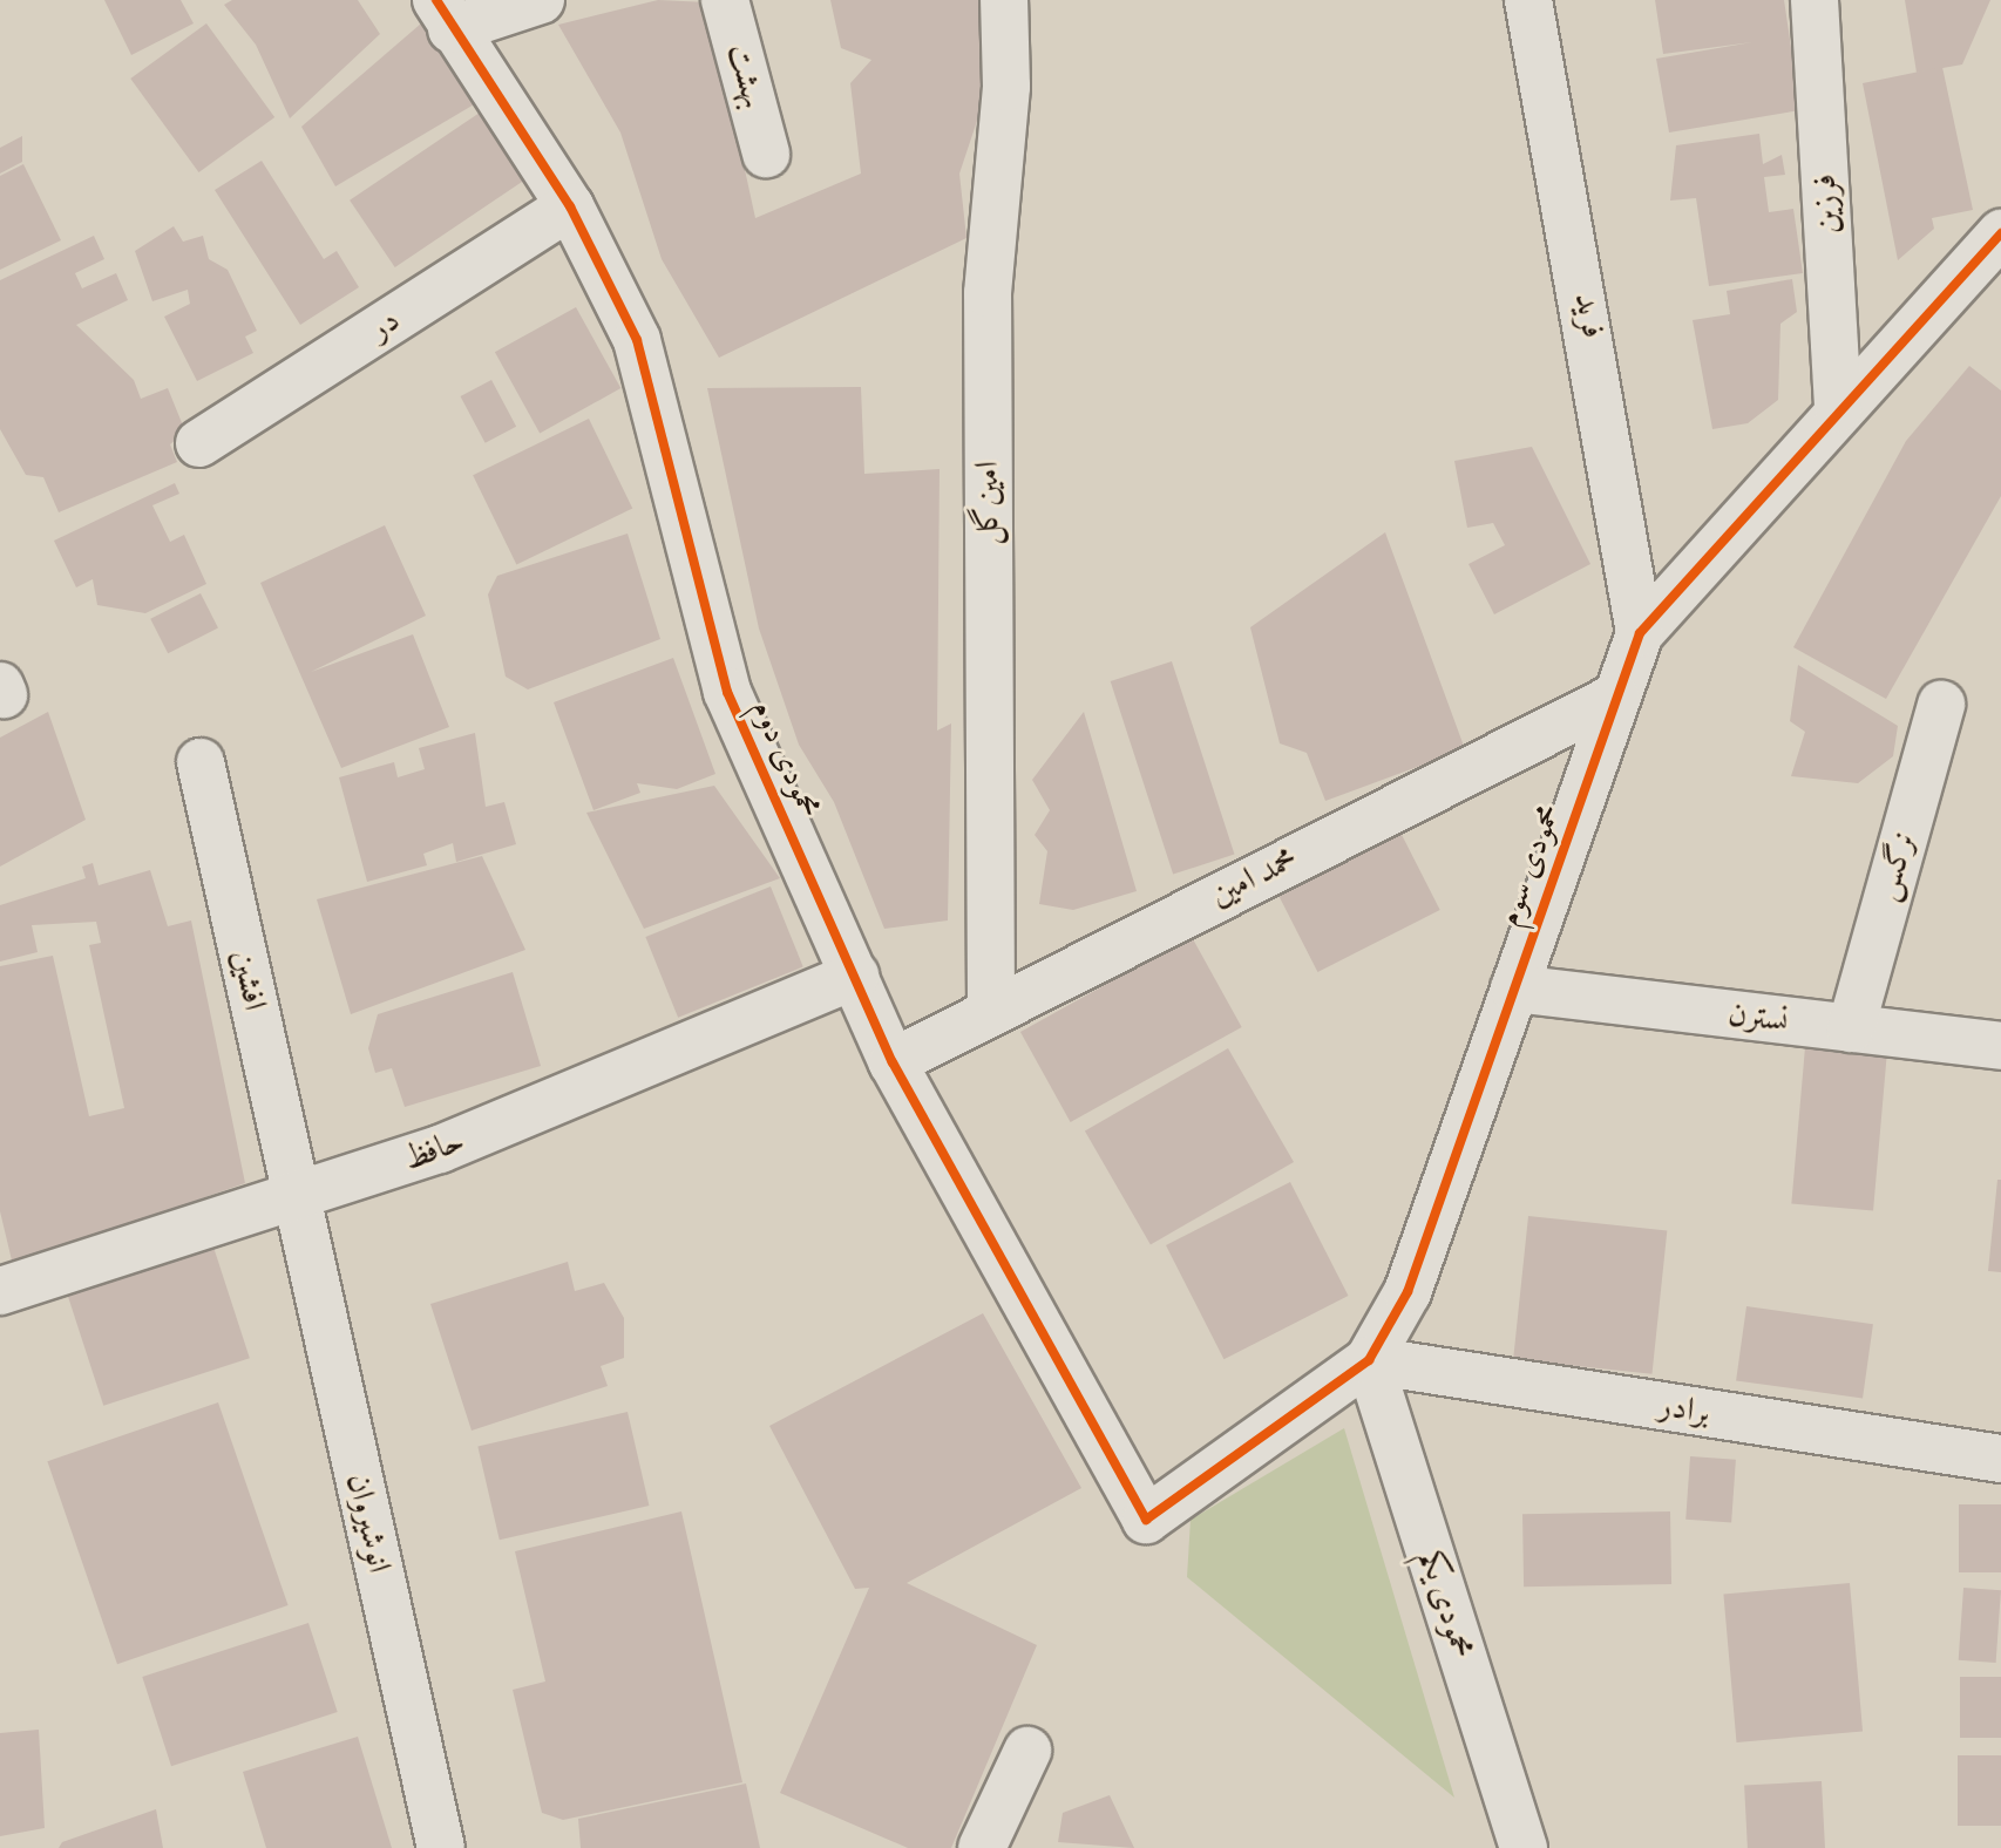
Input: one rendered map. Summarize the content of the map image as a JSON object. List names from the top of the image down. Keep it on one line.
{"streets":{"street":["بهشت","فرزین","فرید","در","امین‌گل","محمودی دوم","محمودی سوم","نرگس","محمد امین","افشین","نسترن","حافظ","برادر","انوشیروان","محمودی یکم"]},"crossings":[["فرزین","محمودی سوم"],["فرید","محمودی سوم"],["در","محمودی دوم"],["امین‌گل","محمد امین"],["محمودی دوم","محمودی سوم"],["محمودی دوم","محمد امین"],["محمودی دوم","حافظ"],["محمودی سوم","محمد امین"],["محمودی سوم","نسترن"],["محمودی سوم","برادر"],["محمودی سوم","محمودی یکم"],["نرگس","نسترن"],["افشین","حافظ"],["افشین","انوشیروان"],["حافظ","انوشیروان"],["برادر","محمودی یکم"]]}
